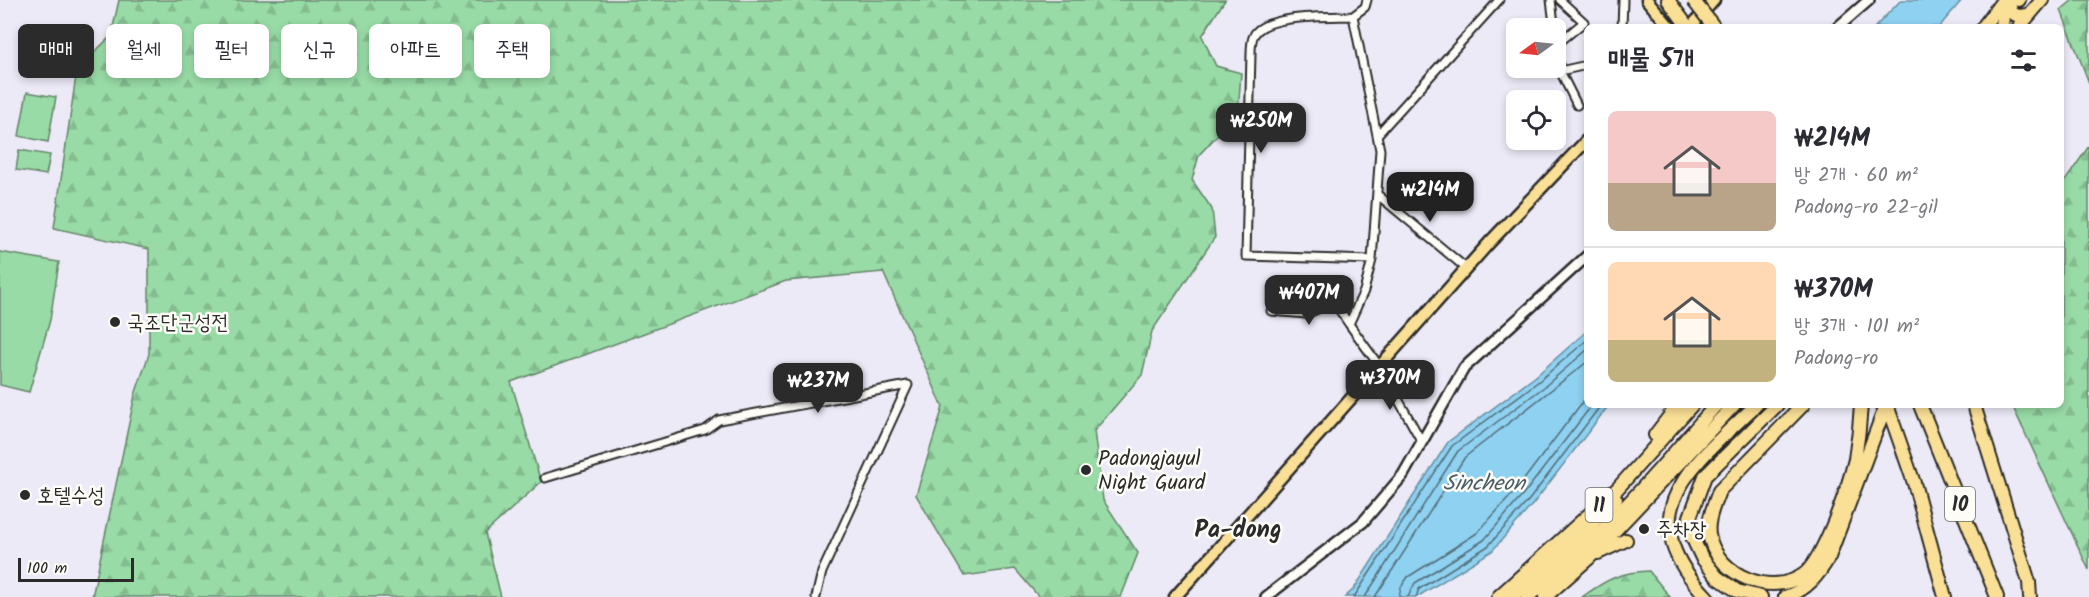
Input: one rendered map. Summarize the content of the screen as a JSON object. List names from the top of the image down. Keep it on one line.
{"streets":{"highway":["10","11"]},"districts":["Pa-dong"],"water":["Sincheon"],"places":["국조단군성전","Padongjayul Night Guard","호텔수성","주차장"],"scale_bar":"100 m","north":"left","page":{"chip":["매매","월세","필터","신규","아파트","주택"],"heading":"매물 5개","list":[{"name":"₩214M","note":"방 2개 · 60 m² · Padong-ro 22-gil"},{"name":"₩370M","note":"방 3개 · 101 m² · Padong-ro"}],"price":["₩250M","₩214M","₩407M","₩370M","₩237M"],"scale":"100 m"}}
